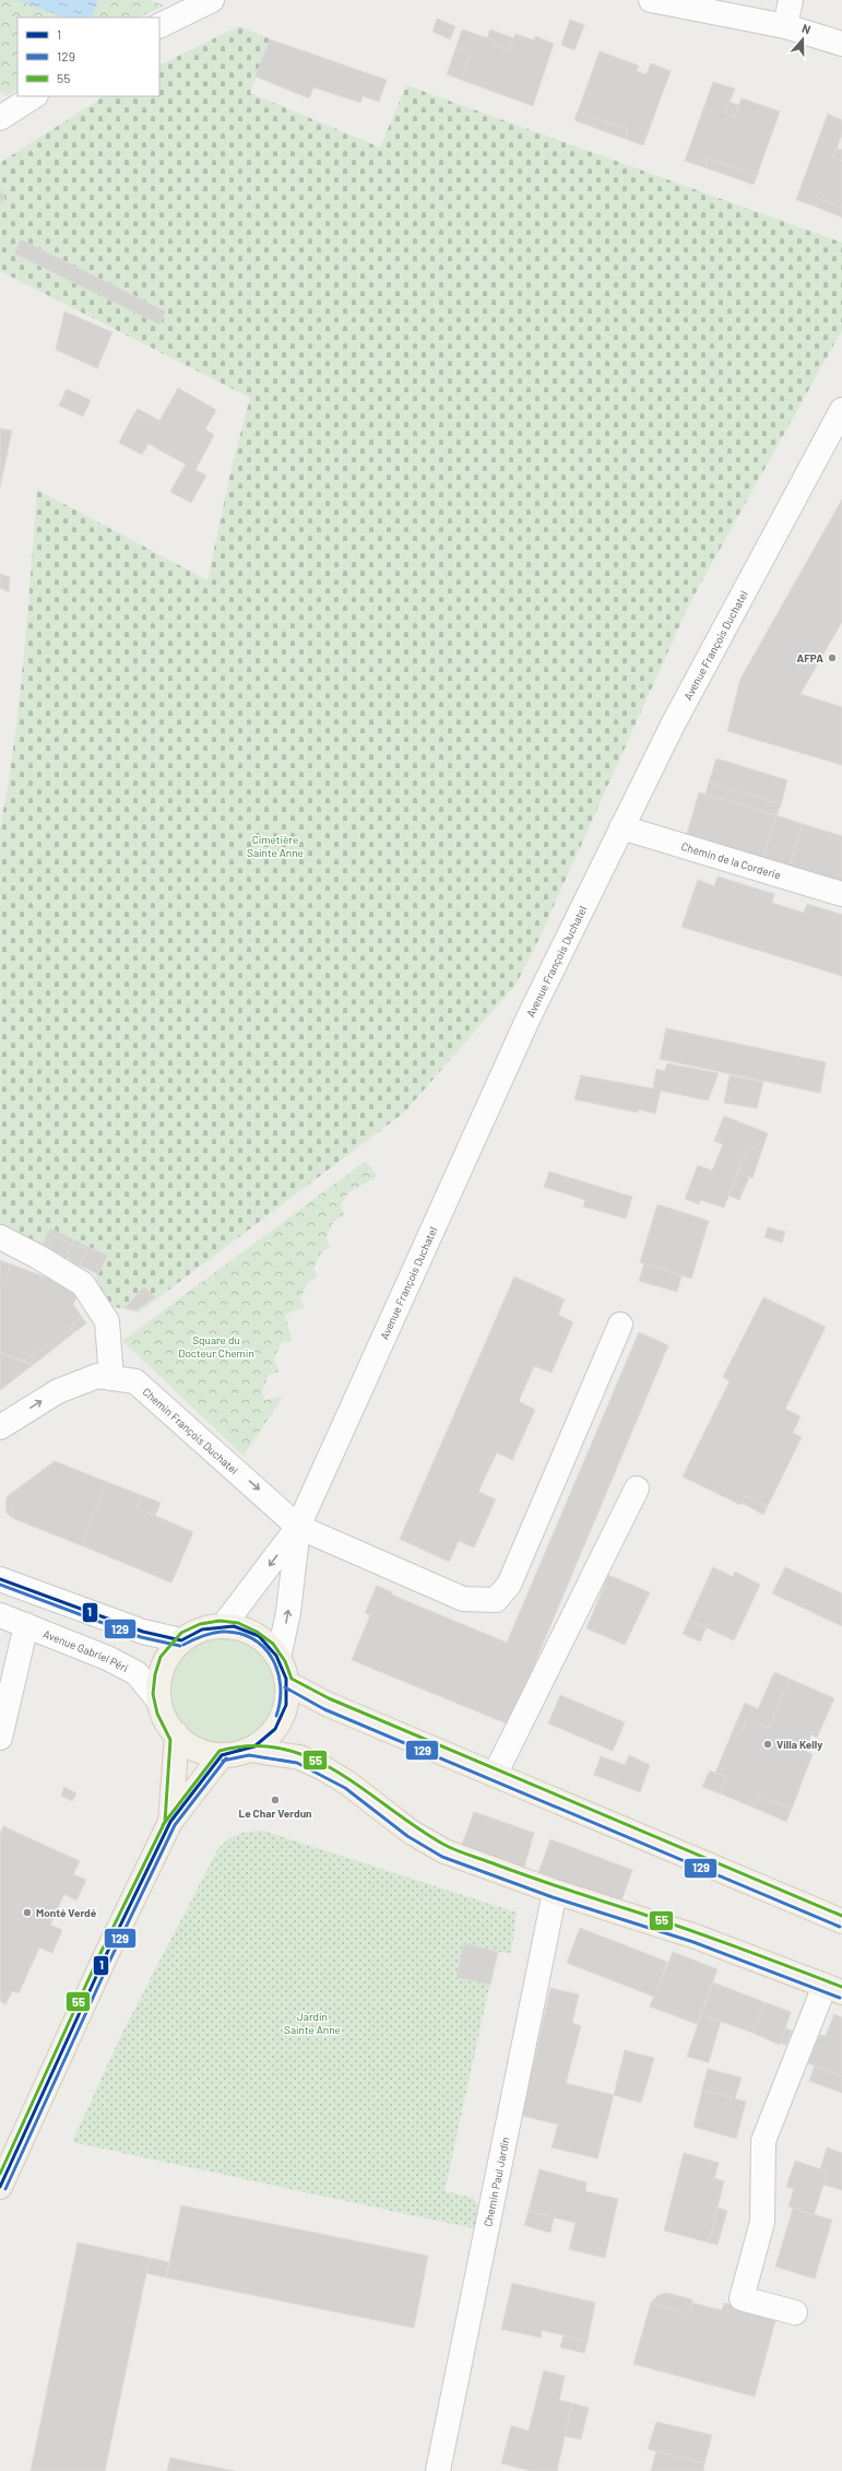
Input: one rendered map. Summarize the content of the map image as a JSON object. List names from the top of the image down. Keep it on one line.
{"streets":{"street":["Avenue François Duchatel","Chemin de la Corderie","Chemin François Duchatel","Avenue Gabriel Péri","Chemin Paul Jardin"]},"crossings":[["Avenue François Duchatel","Chemin de la Corderie"],["Avenue François Duchatel","Chemin François Duchatel"],["Avenue François Duchatel","Avenue Gabriel Péri"]],"parks":["Cimetière Sainte Anne","Square du Docteur Chemin","Jardin Sainte Anne"],"places":["AFPA","Villa Kelly","Le Char Verdun","Monté Verdé"],"lines":["transit line 1","transit line 129","transit line 55"],"legend":["1","129","55"],"north":"top"}
